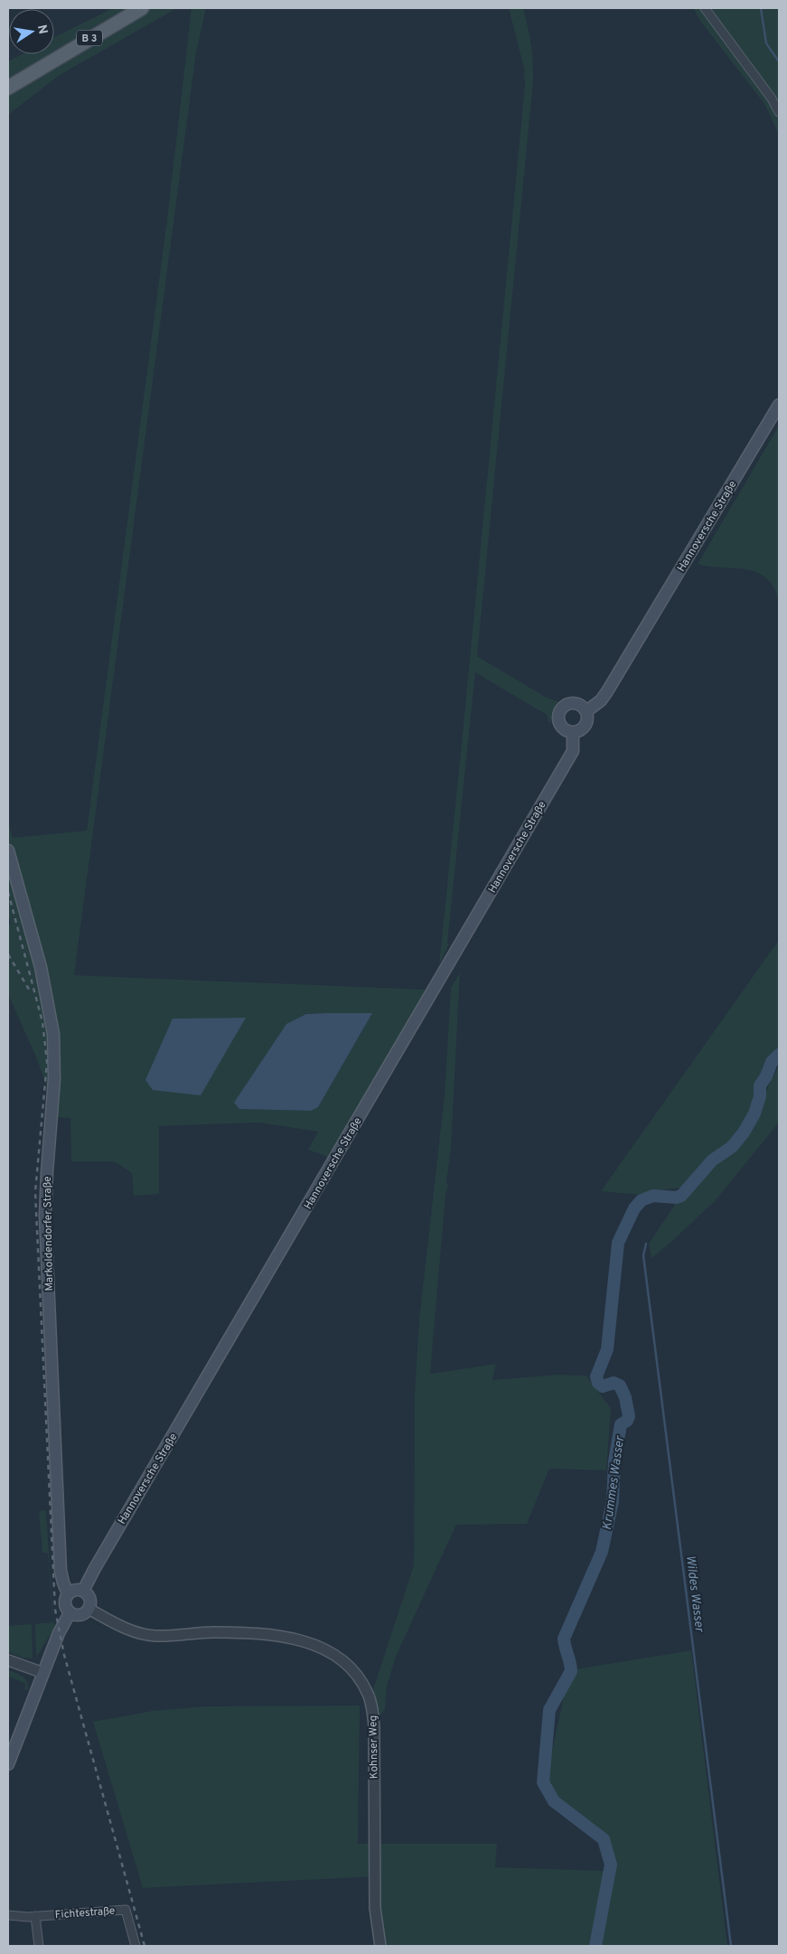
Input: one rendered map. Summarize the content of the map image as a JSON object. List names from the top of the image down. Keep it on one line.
{"streets":{"main road":["B 3","Hannoversche Straße","Markoldendorfer Straße"],"street":["Kohnser Weg","Fichtestraße"]},"crossings":[["Hannoversche Straße","Markoldendorfer Straße"],["Hannoversche Straße","Kohnser Weg"],["Markoldendorfer Straße","Kohnser Weg"]],"water":["Krummes Wasser","Wildes Wasser"],"north":"right"}
